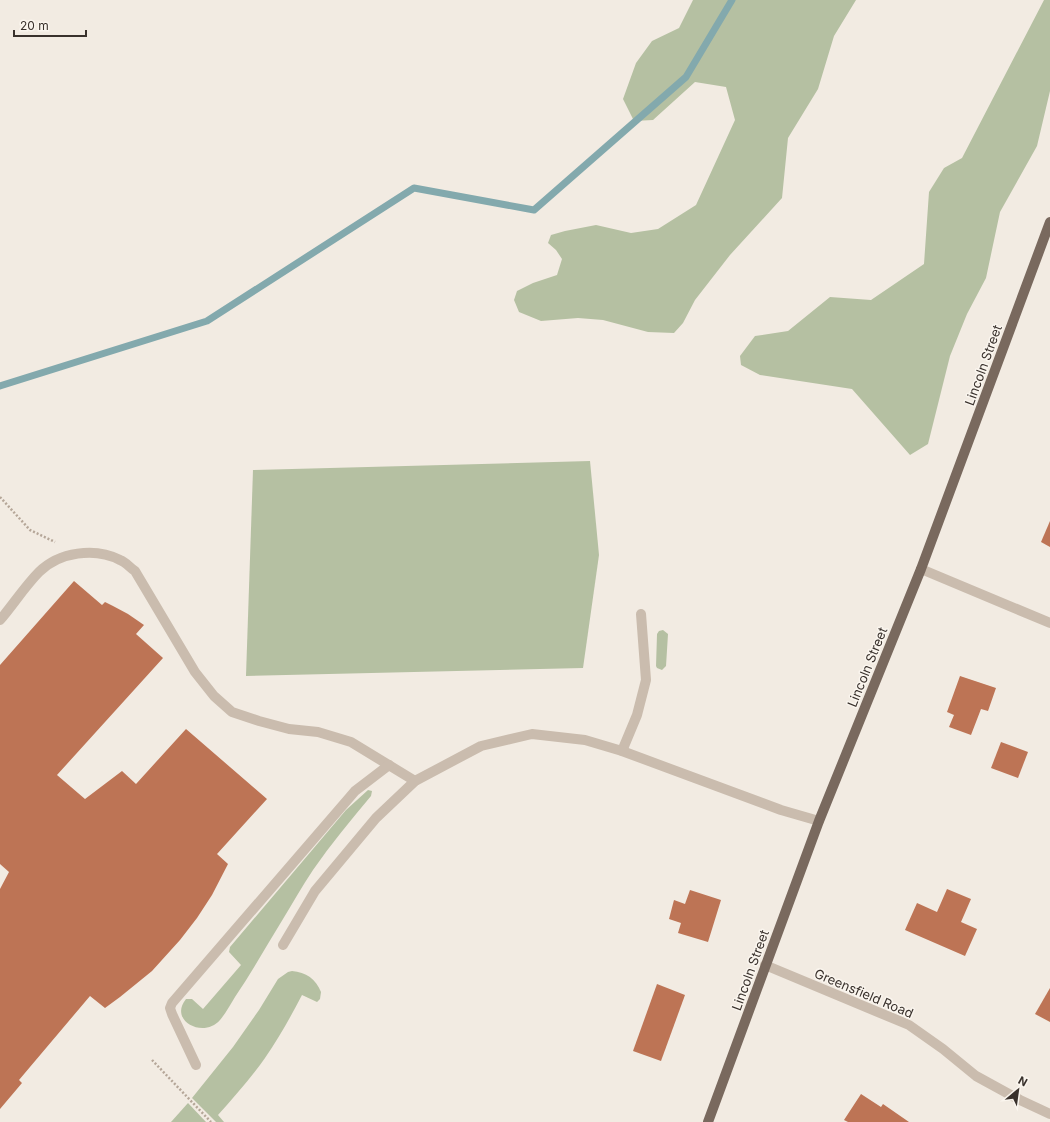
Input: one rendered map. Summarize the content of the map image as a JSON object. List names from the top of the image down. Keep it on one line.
{"streets":{"main road":["Lincoln Street"],"street":["Greensfield Road"]},"crossings":[["Lincoln Street","Greensfield Road"]],"scale_bar":"20 m","north":"top right"}
